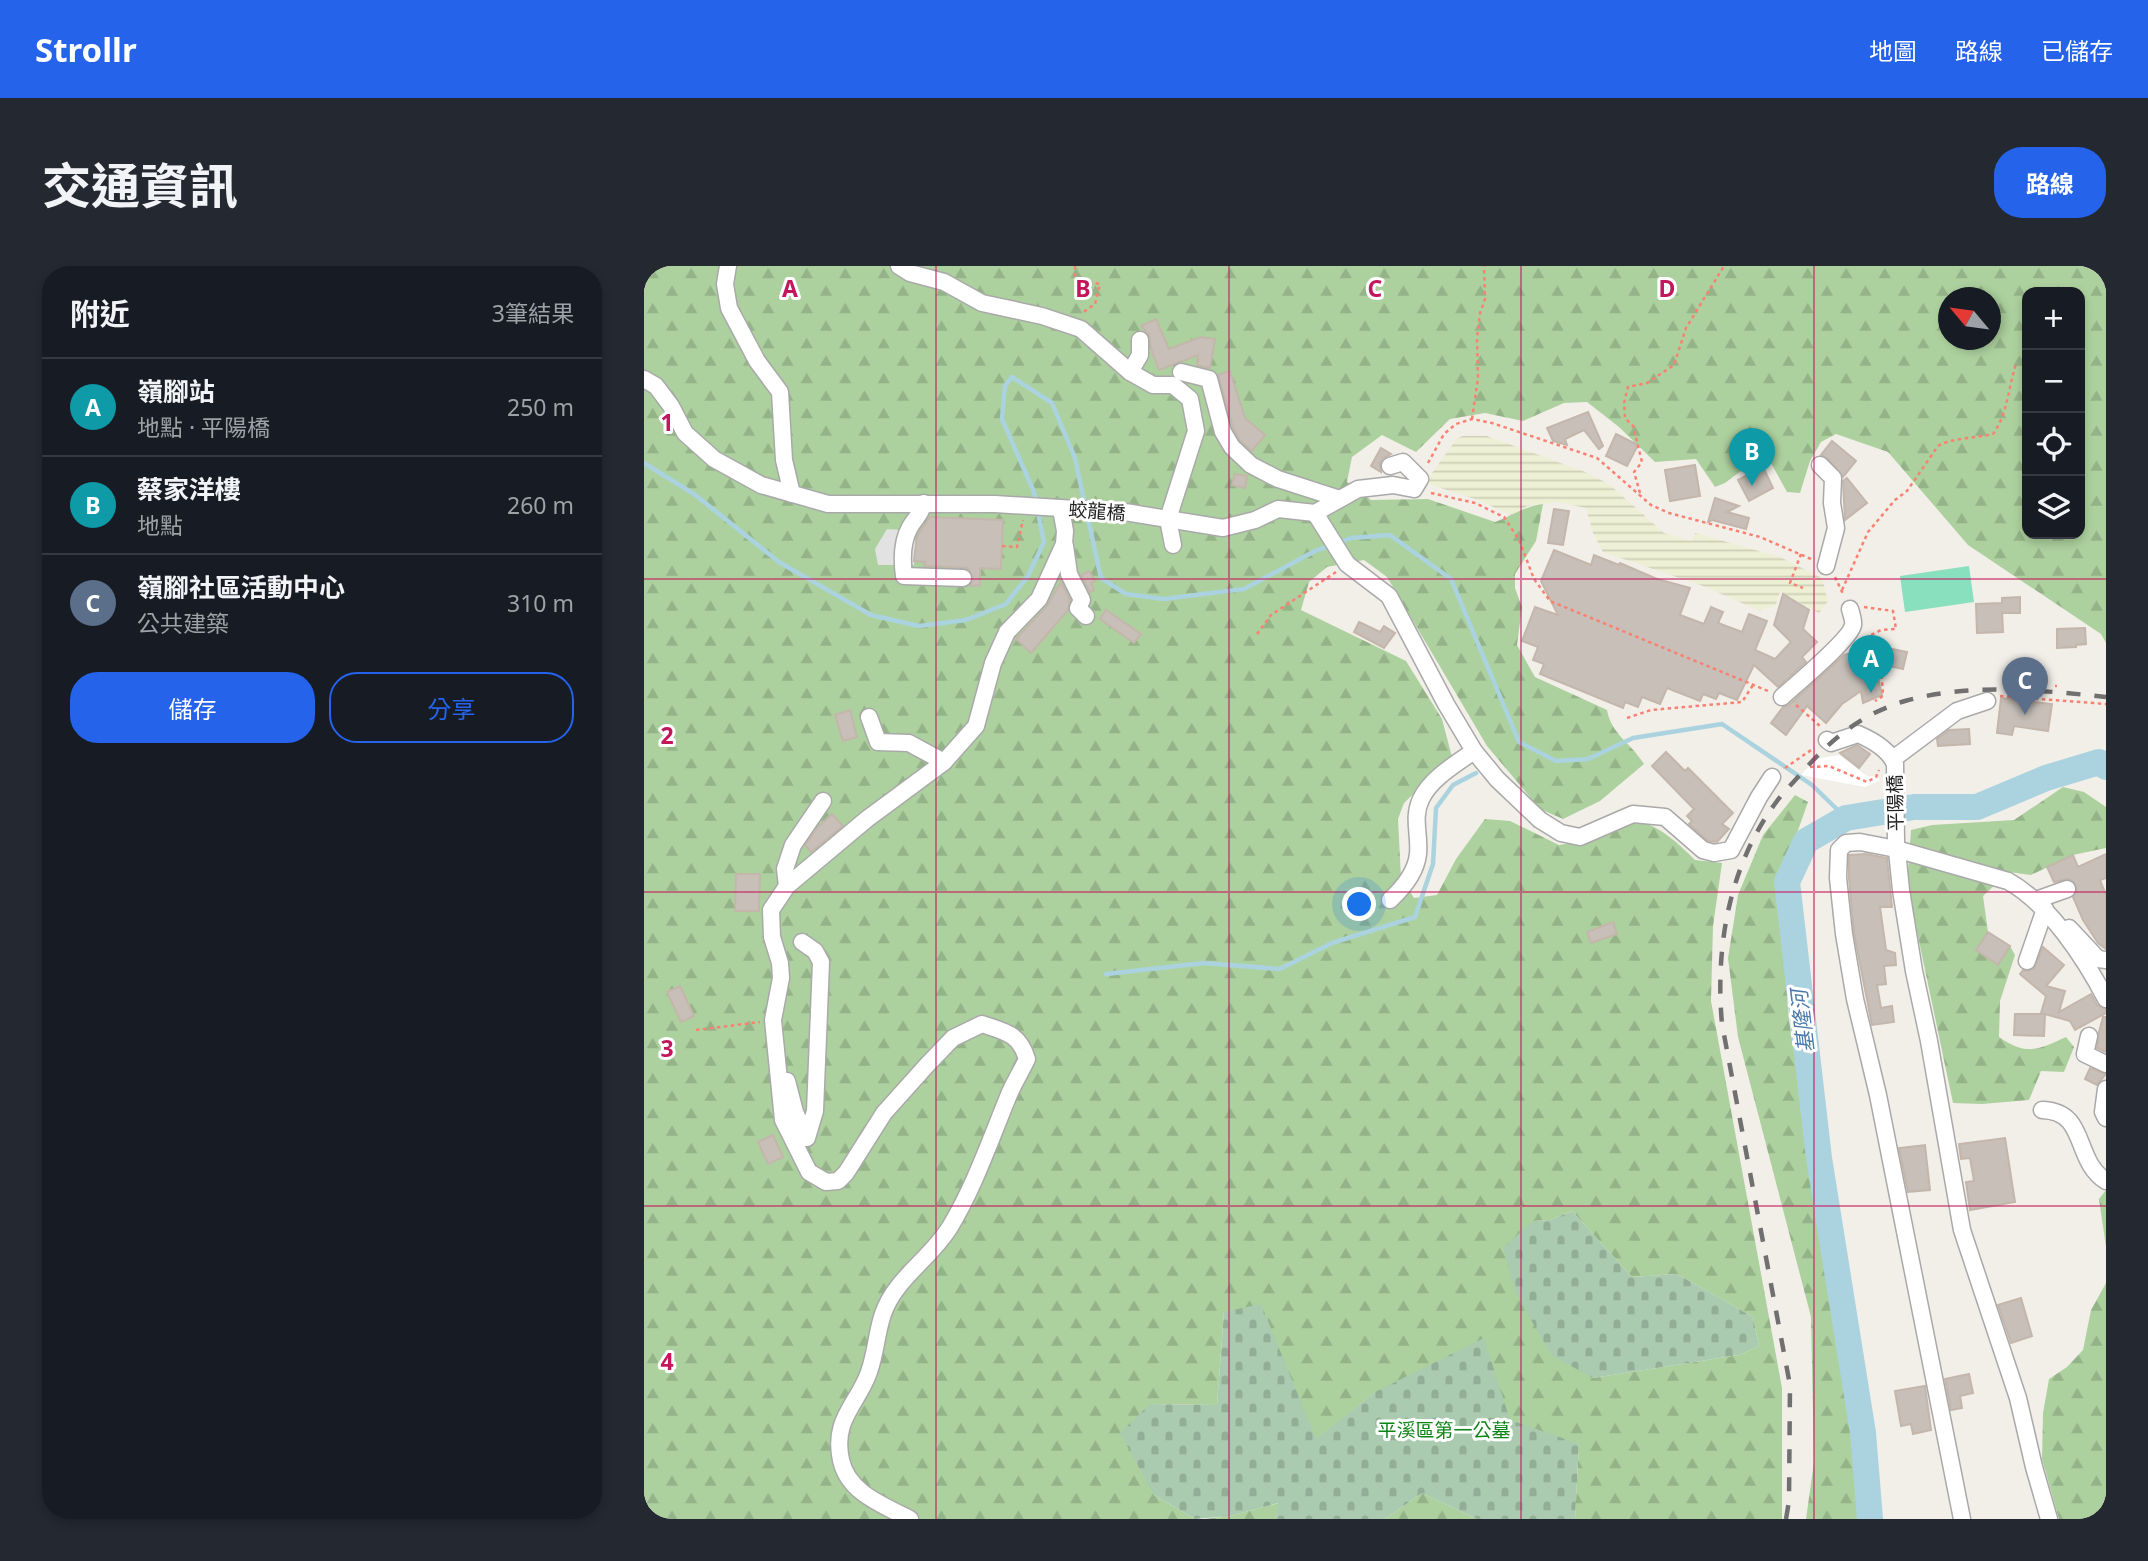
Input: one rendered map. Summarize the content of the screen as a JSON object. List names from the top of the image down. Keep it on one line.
{"streets":{"street":["蛟龍橋","平陽橋"]},"water":["基隆河"],"parks":["平溪區第一公墓"],"north":"top left","page":{"header":"Strollr","nav":["地圖","路線","已儲存"],"title":"交通資訊","buttons":["路線",["儲存","分享"]],"heading":["附近","3筆結果"],"map_buttons":["+","−"],"list":[{"mark":"A","name":"嶺腳站","note":"地點 · 平陽橋","value":"250 m"},{"mark":"B","name":"蔡家洋樓","note":"地點","value":"260 m"},{"mark":"C","name":"嶺腳社區活動中心","note":"公共建築","value":"310 m"}],"pins":["B","A","C"]},"grid":{"columns":["A","B","C","D"],"rows":["1","2","3","4"]}}
